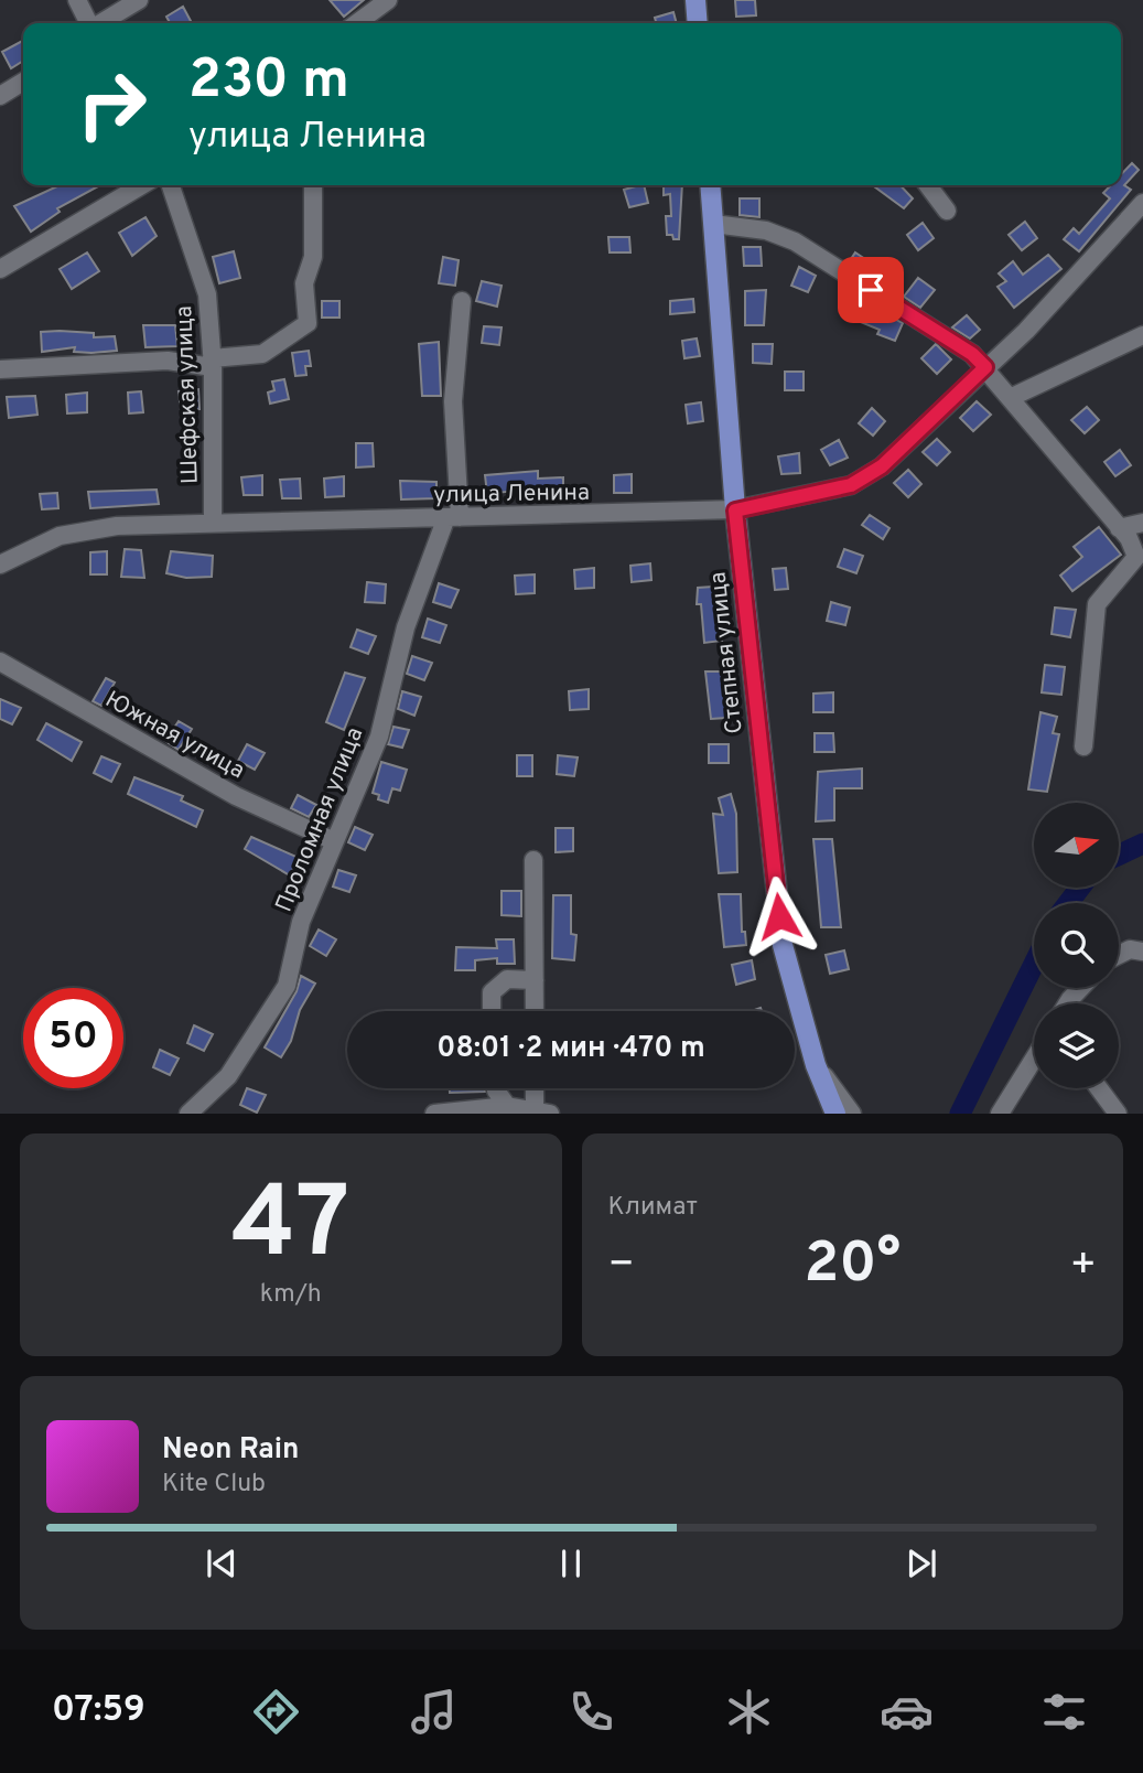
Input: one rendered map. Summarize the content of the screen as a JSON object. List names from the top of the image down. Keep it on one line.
{"streets":{"main road":["Степная улица"],"street":["Шефская улица","улица Ленина","Южная улица","Проломная улица"]},"crossings":[["Шефская улица","улица Ленина"],["улица Ленина","Степная улица"],["улица Ленина","Проломная улица"],["Южная улица","Проломная улица"]],"north":"right","page":{"turn":["230 m","улица Ленина"],"limit":"50","trip":"08:01 · 2 мин · 470 m","tile":[["47","km/h"],"Климат"],"heat":["−","20°","+"],"song":["Neon Rain","Kite Club"],"tabs":"07:59"}}
